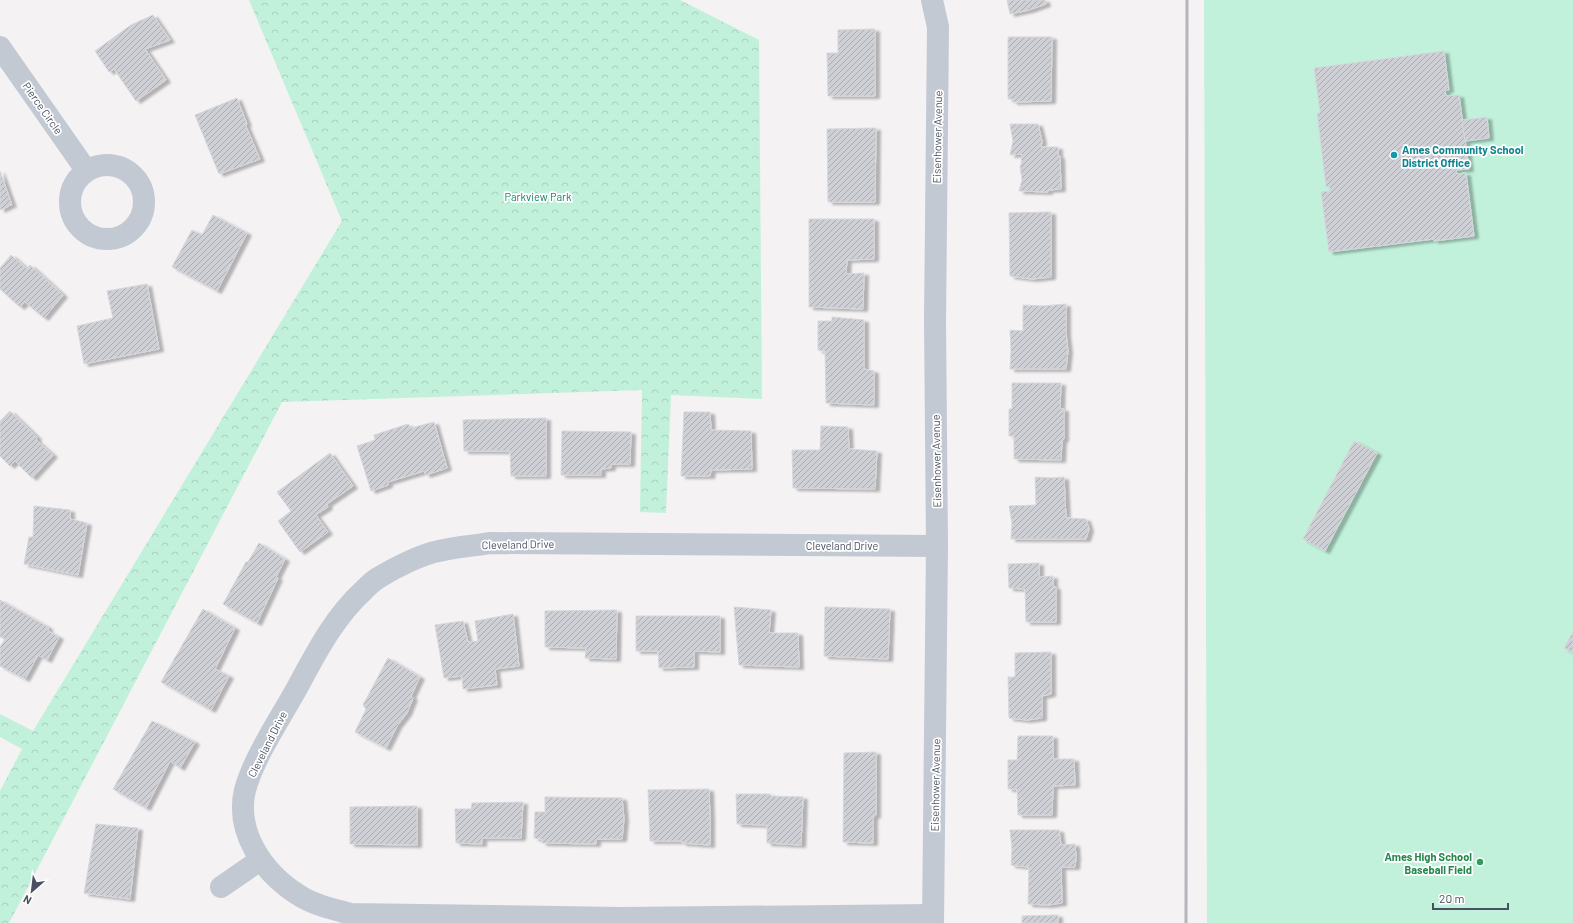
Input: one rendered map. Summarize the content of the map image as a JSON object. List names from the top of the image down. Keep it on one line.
{"streets":{"street":["Pierce Circle","Eisenhower Avenue","Cleveland Drive"]},"crossings":[["Eisenhower Avenue","Cleveland Drive"]],"parks":["Parkview Park"],"places":["Ames Community School District Office","Ames High School Baseball Field"],"scale_bar":"20 m","north":"bottom left"}
